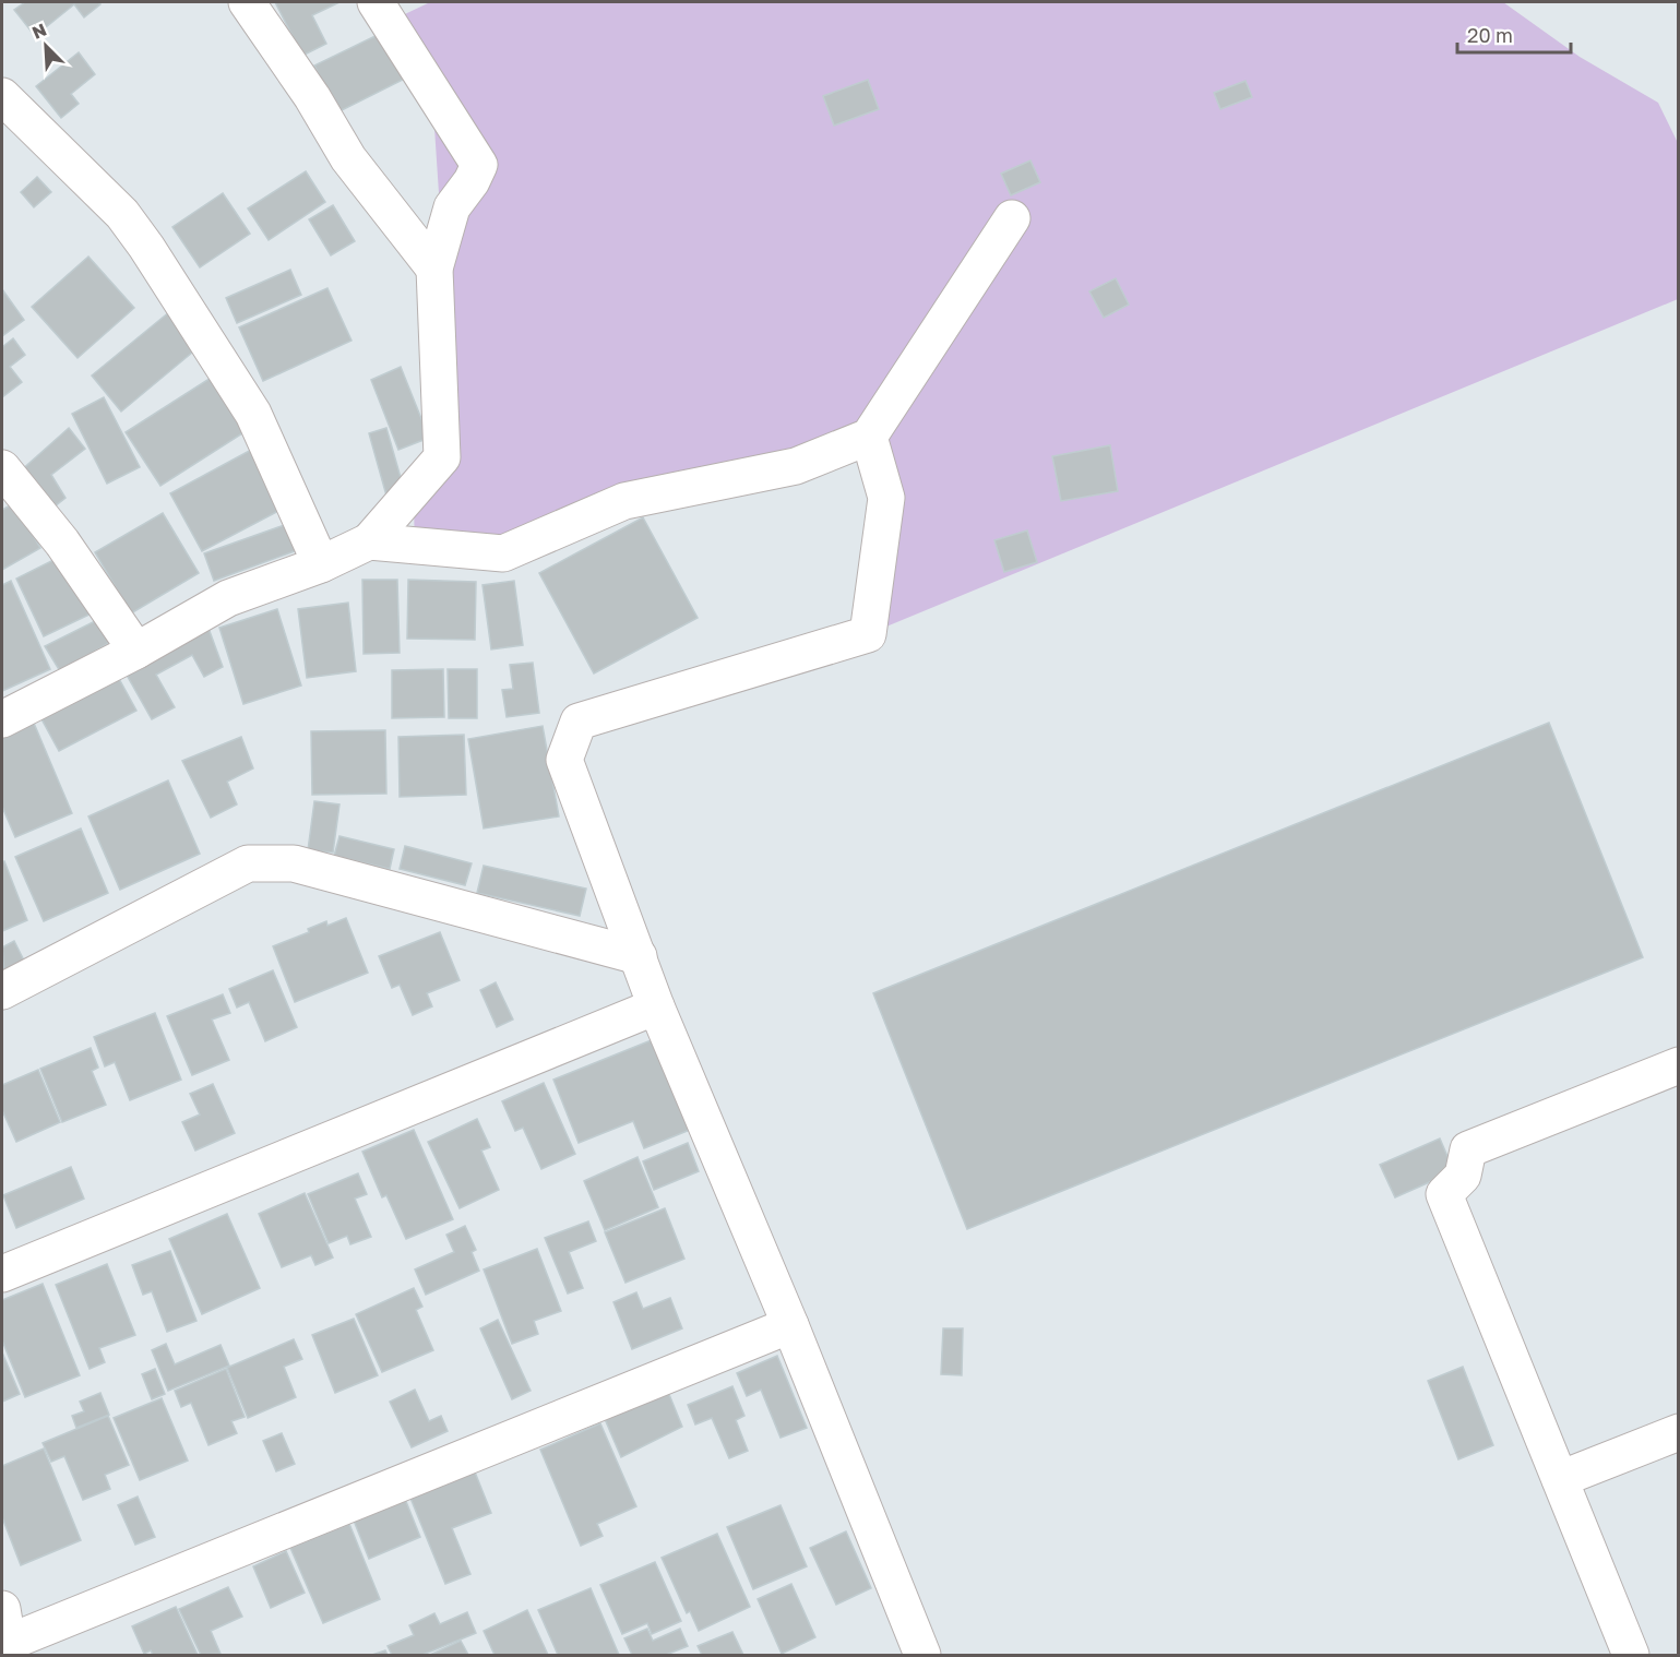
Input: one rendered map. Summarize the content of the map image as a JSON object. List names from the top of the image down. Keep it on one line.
{"scale_bar":"20 m","north":"top left"}
